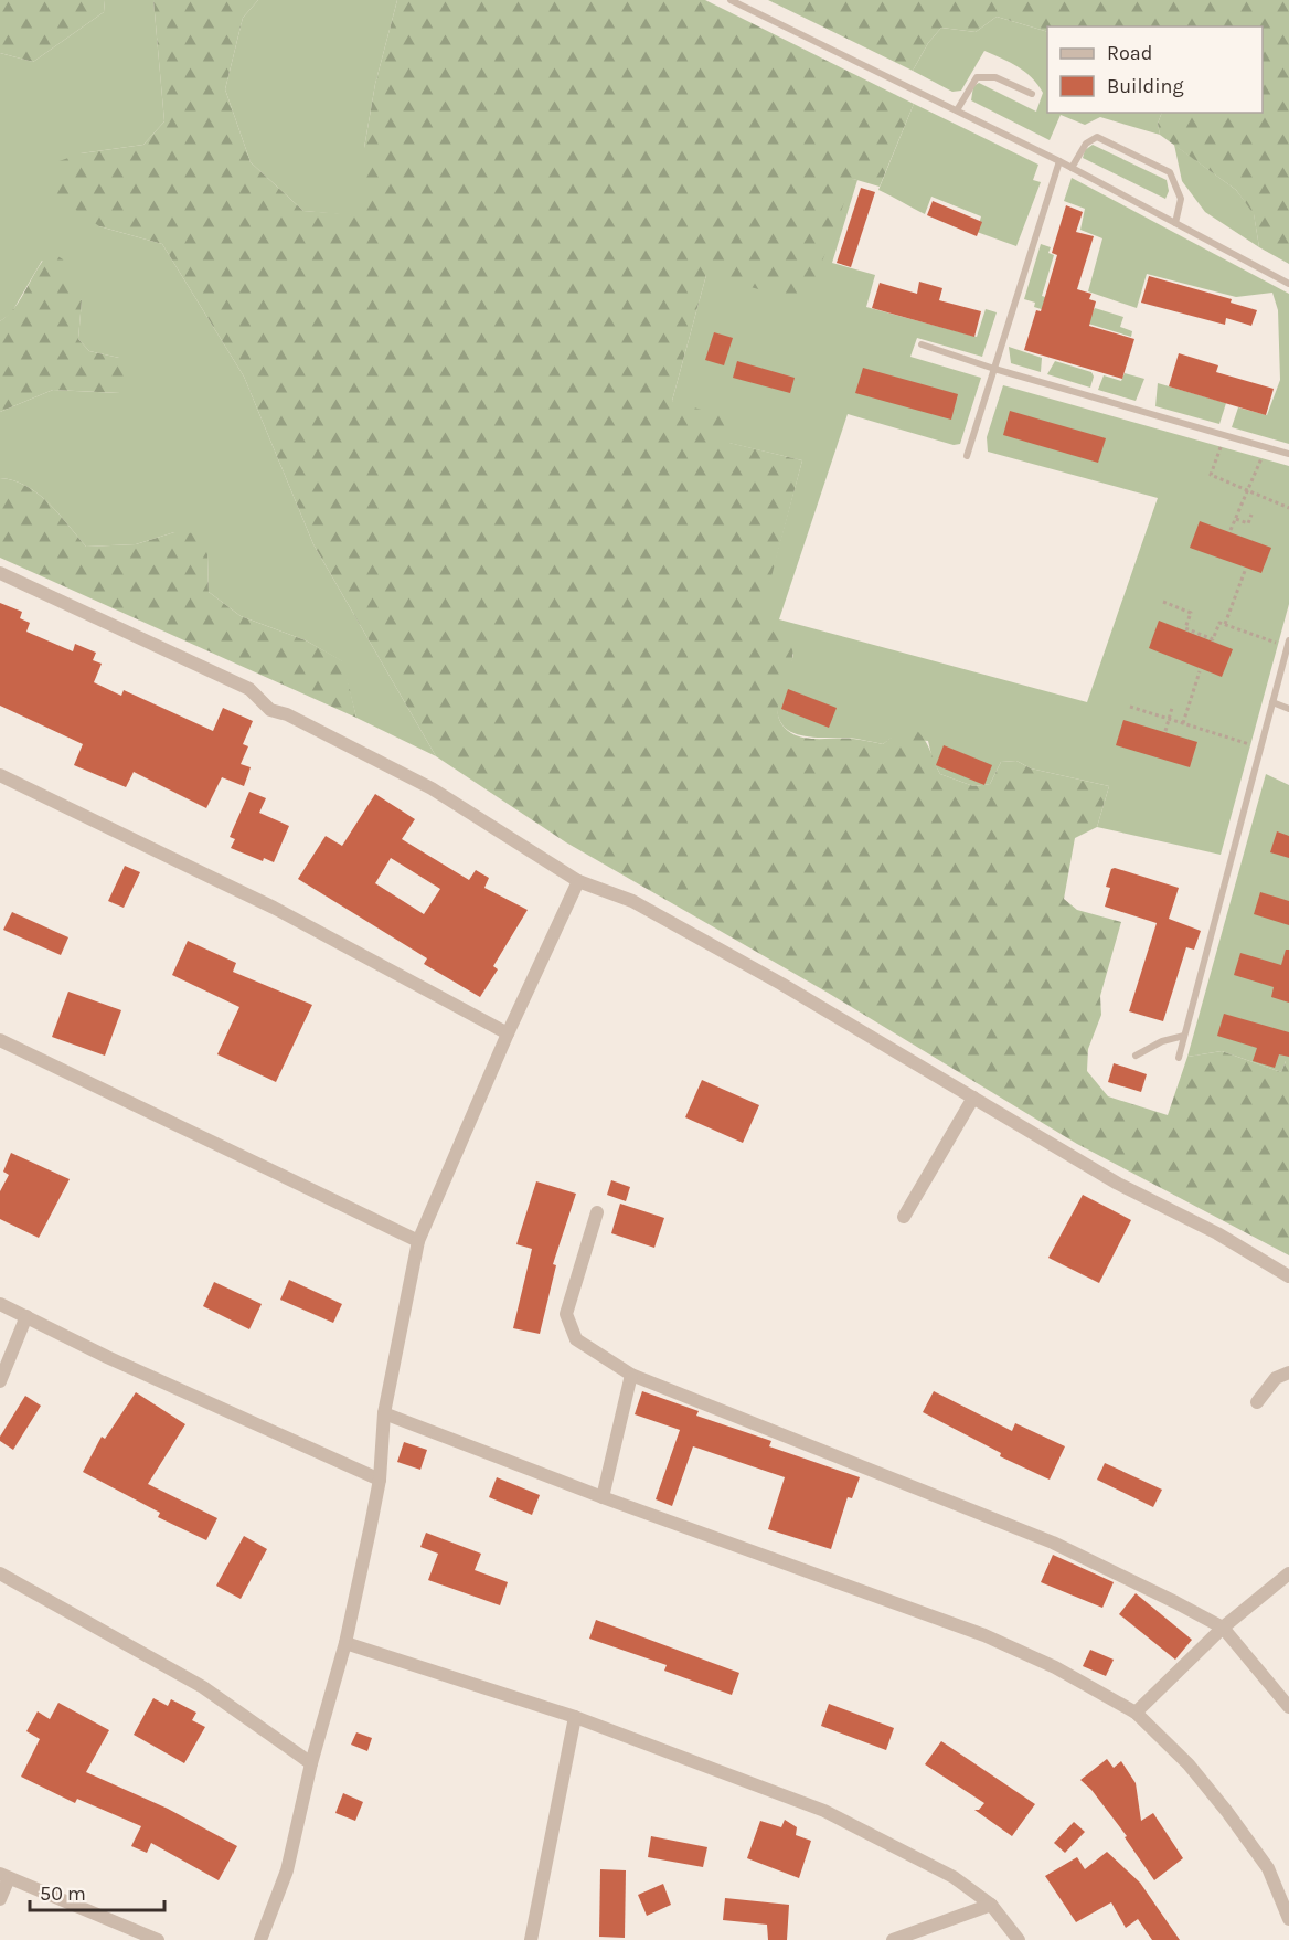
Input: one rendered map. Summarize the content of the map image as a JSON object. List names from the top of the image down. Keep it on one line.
{"legend":["Road","Building"],"scale_bar":"50 m"}
